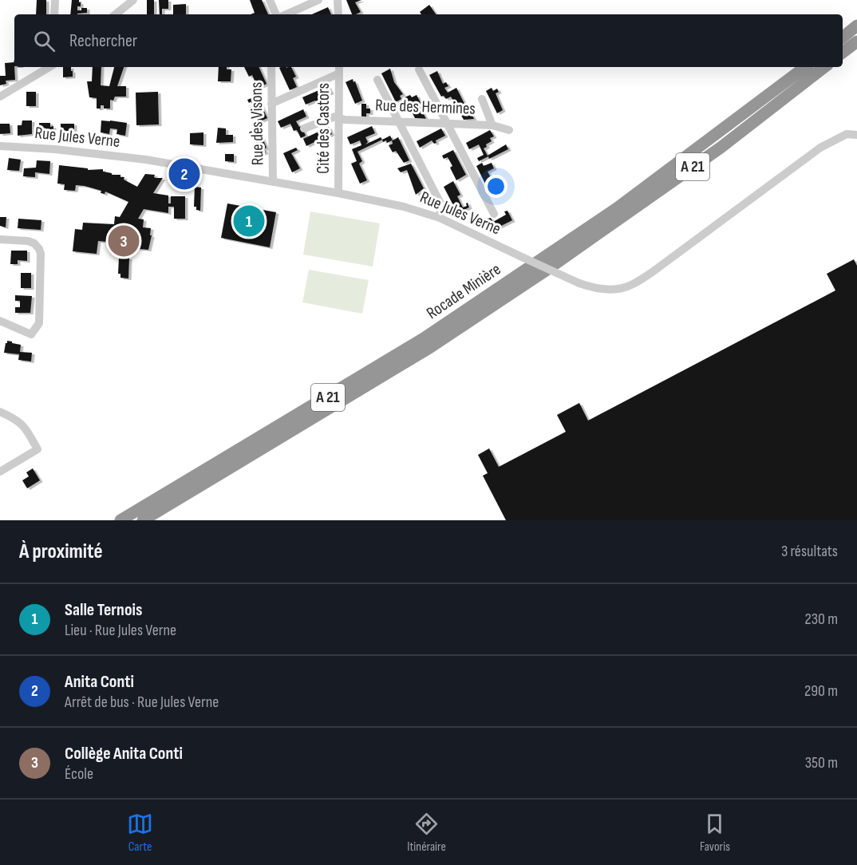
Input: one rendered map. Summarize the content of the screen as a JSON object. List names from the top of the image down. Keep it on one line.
{"streets":{"highway":["A 21","Rocade Minière"],"street":["Rue des Hermines","Rue des Visons","Cité des Castors","Rue Jules Verne"]},"crossings":[["Rue des Hermines","Cité des Castors"],["Rue des Visons","Rue Jules Verne"],["Cité des Castors","Rue Jules Verne"]],"page":{"search":"Rechercher","pins":["2","1","3"],"heading":["À proximité","3 résultats"],"list":[{"mark":"1","name":"Salle Ternois","note":"Lieu · Rue Jules Verne","value":"230 m"},{"mark":"2","name":"Anita Conti","note":"Arrêt de bus · Rue Jules Verne","value":"290 m"},{"mark":"3","name":"Collège Anita Conti","note":"École","value":"350 m"}],"nav":["Carte","Itinéraire","Favoris"]}}
